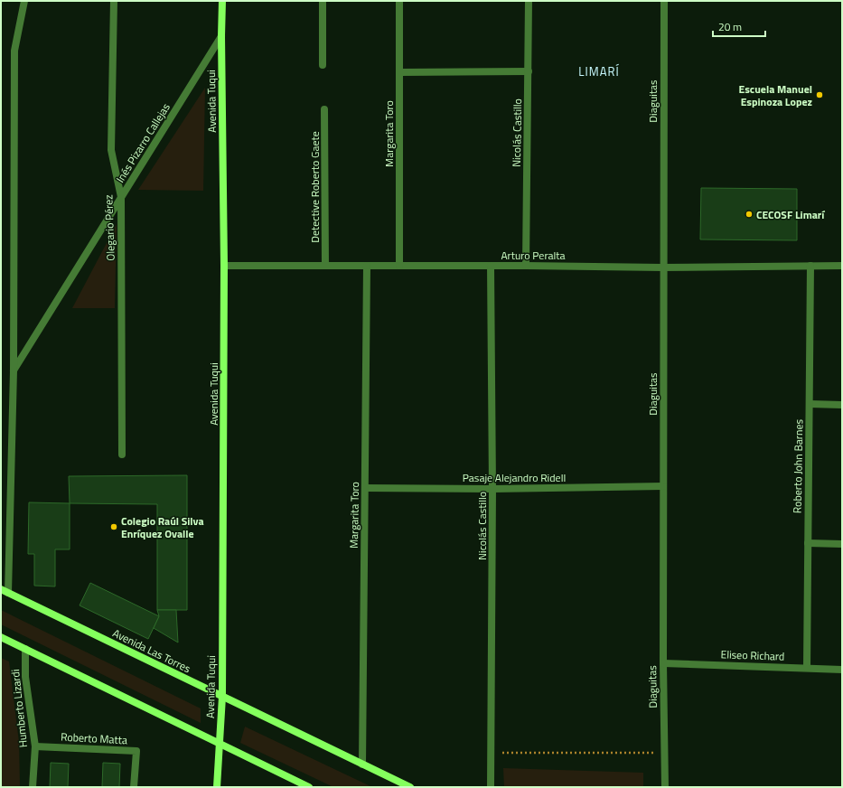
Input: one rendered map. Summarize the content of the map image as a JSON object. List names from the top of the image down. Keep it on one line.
{"streets":{"street":["Avenida Tuqui","Diaguitas","Nicolás Castillo","Margarita Toro","Inés Pizarro Callejas","Detective Roberto Gaete","Olegario Pérez","Arturo Peralta","Roberto John Barnes","Pasaje Alejandro Ridell","Avenida Las Torres","Eliseo Richard","Humberto Lizardi","Roberto Matta"]},"crossings":[["Avenida Tuqui","Inés Pizarro Callejas"],["Avenida Tuqui","Arturo Peralta"],["Avenida Tuqui","Avenida Las Torres"],["Diaguitas","Arturo Peralta"],["Diaguitas","Pasaje Alejandro Ridell"],["Diaguitas","Eliseo Richard"],["Nicolás Castillo","Arturo Peralta"],["Nicolás Castillo","Pasaje Alejandro Ridell"],["Margarita Toro","Arturo Peralta"],["Margarita Toro","Pasaje Alejandro Ridell"],["Margarita Toro","Avenida Las Torres"],["Inés Pizarro Callejas","Olegario Pérez"],["Detective Roberto Gaete","Arturo Peralta"],["Arturo Peralta","Roberto John Barnes"],["Roberto John Barnes","Eliseo Richard"],["Humberto Lizardi","Roberto Matta"]],"districts":["LIMARÍ"],"places":["Escuela Manuel Espinoza Lopez","CECOSF Limarí","Colegio Raúl Silva Enríquez Ovalle"],"scale_bar":"20 m"}
